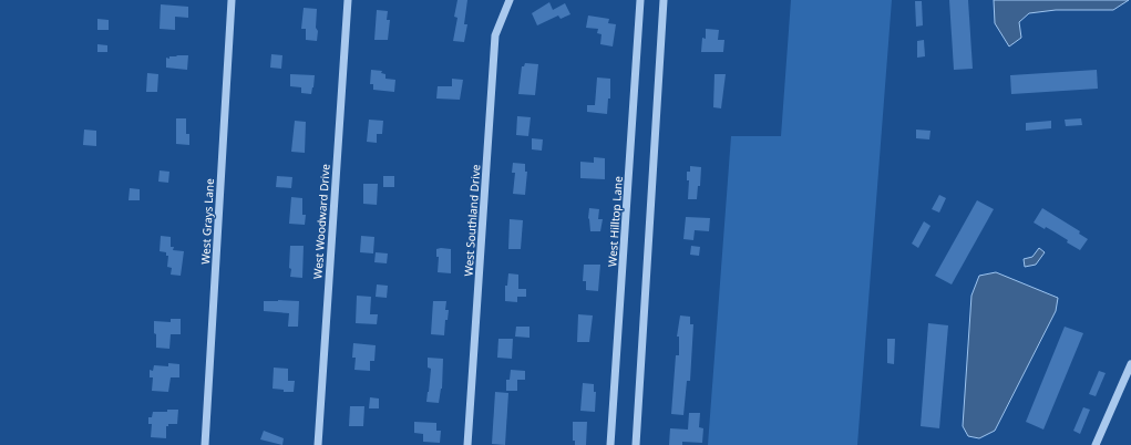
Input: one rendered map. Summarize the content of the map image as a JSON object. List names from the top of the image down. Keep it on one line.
{"streets":{"street":["West Southland Drive","West Grays Lane","West Woodward Drive","West Hilltop Lane"]}}
